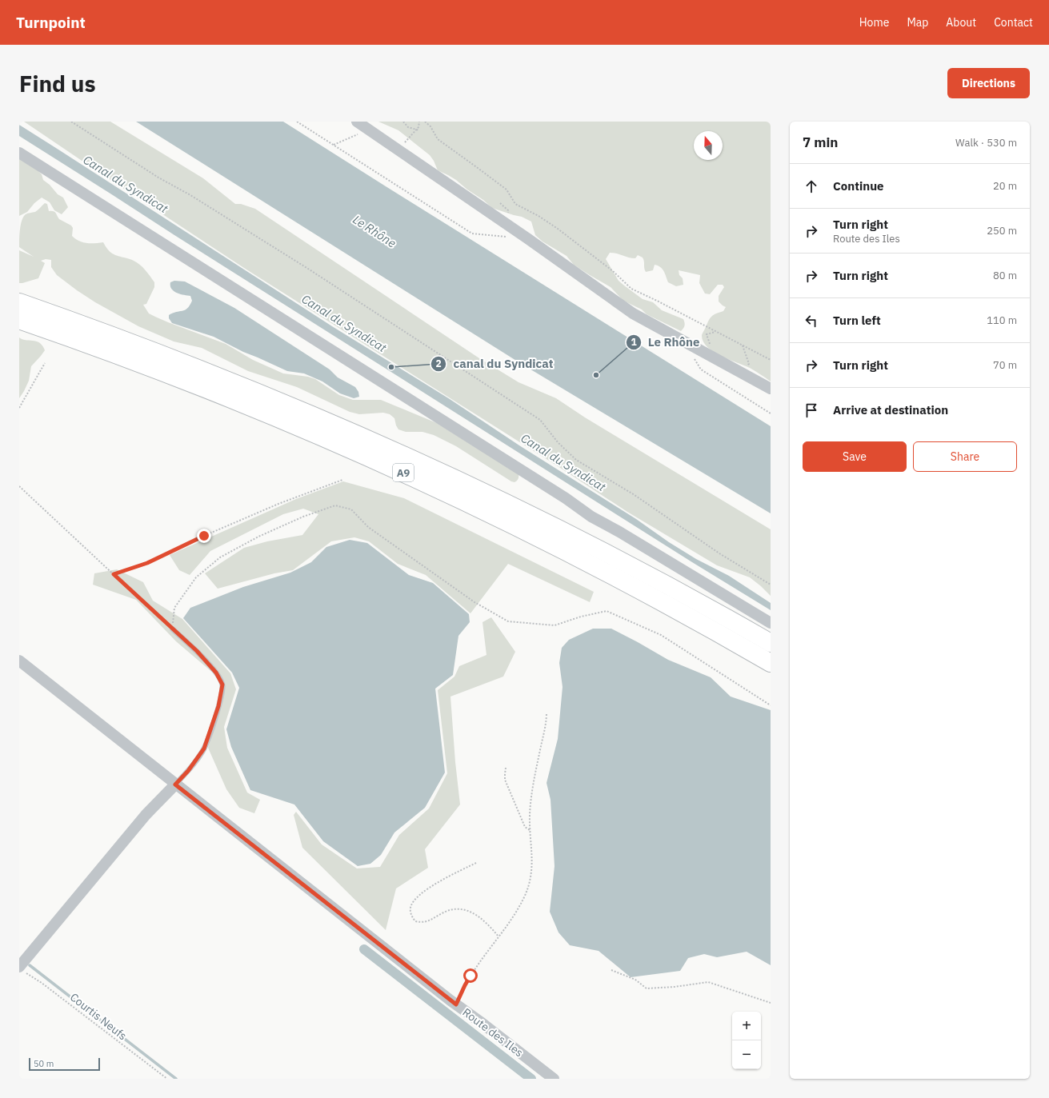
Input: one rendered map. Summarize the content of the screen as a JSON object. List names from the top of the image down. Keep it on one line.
{"streets":{"highway":["A9"],"street":["Route des Iles"],"path":["Courtis Neufs"]},"water":["Canal du Syndicat","Le Rhône"],"places":["canal du Syndicat","Le Rhône"],"scale_bar":"50 m","north":"top","page":{"header":"Turnpoint","nav":["Home","Map","About","Contact"],"buttons":["Directions",["Save","Share"]],"title":"Find us","heading":["7 min","Walk · 530 m"],"list":[["Continue","20 m"],["Turn right","Route des Iles","250 m"],["Turn right","80 m"],["Turn left","110 m"],["Turn right","70 m"],"Arrive at destination"],"map_buttons":["+","−"],"scale":"50 m"}}
